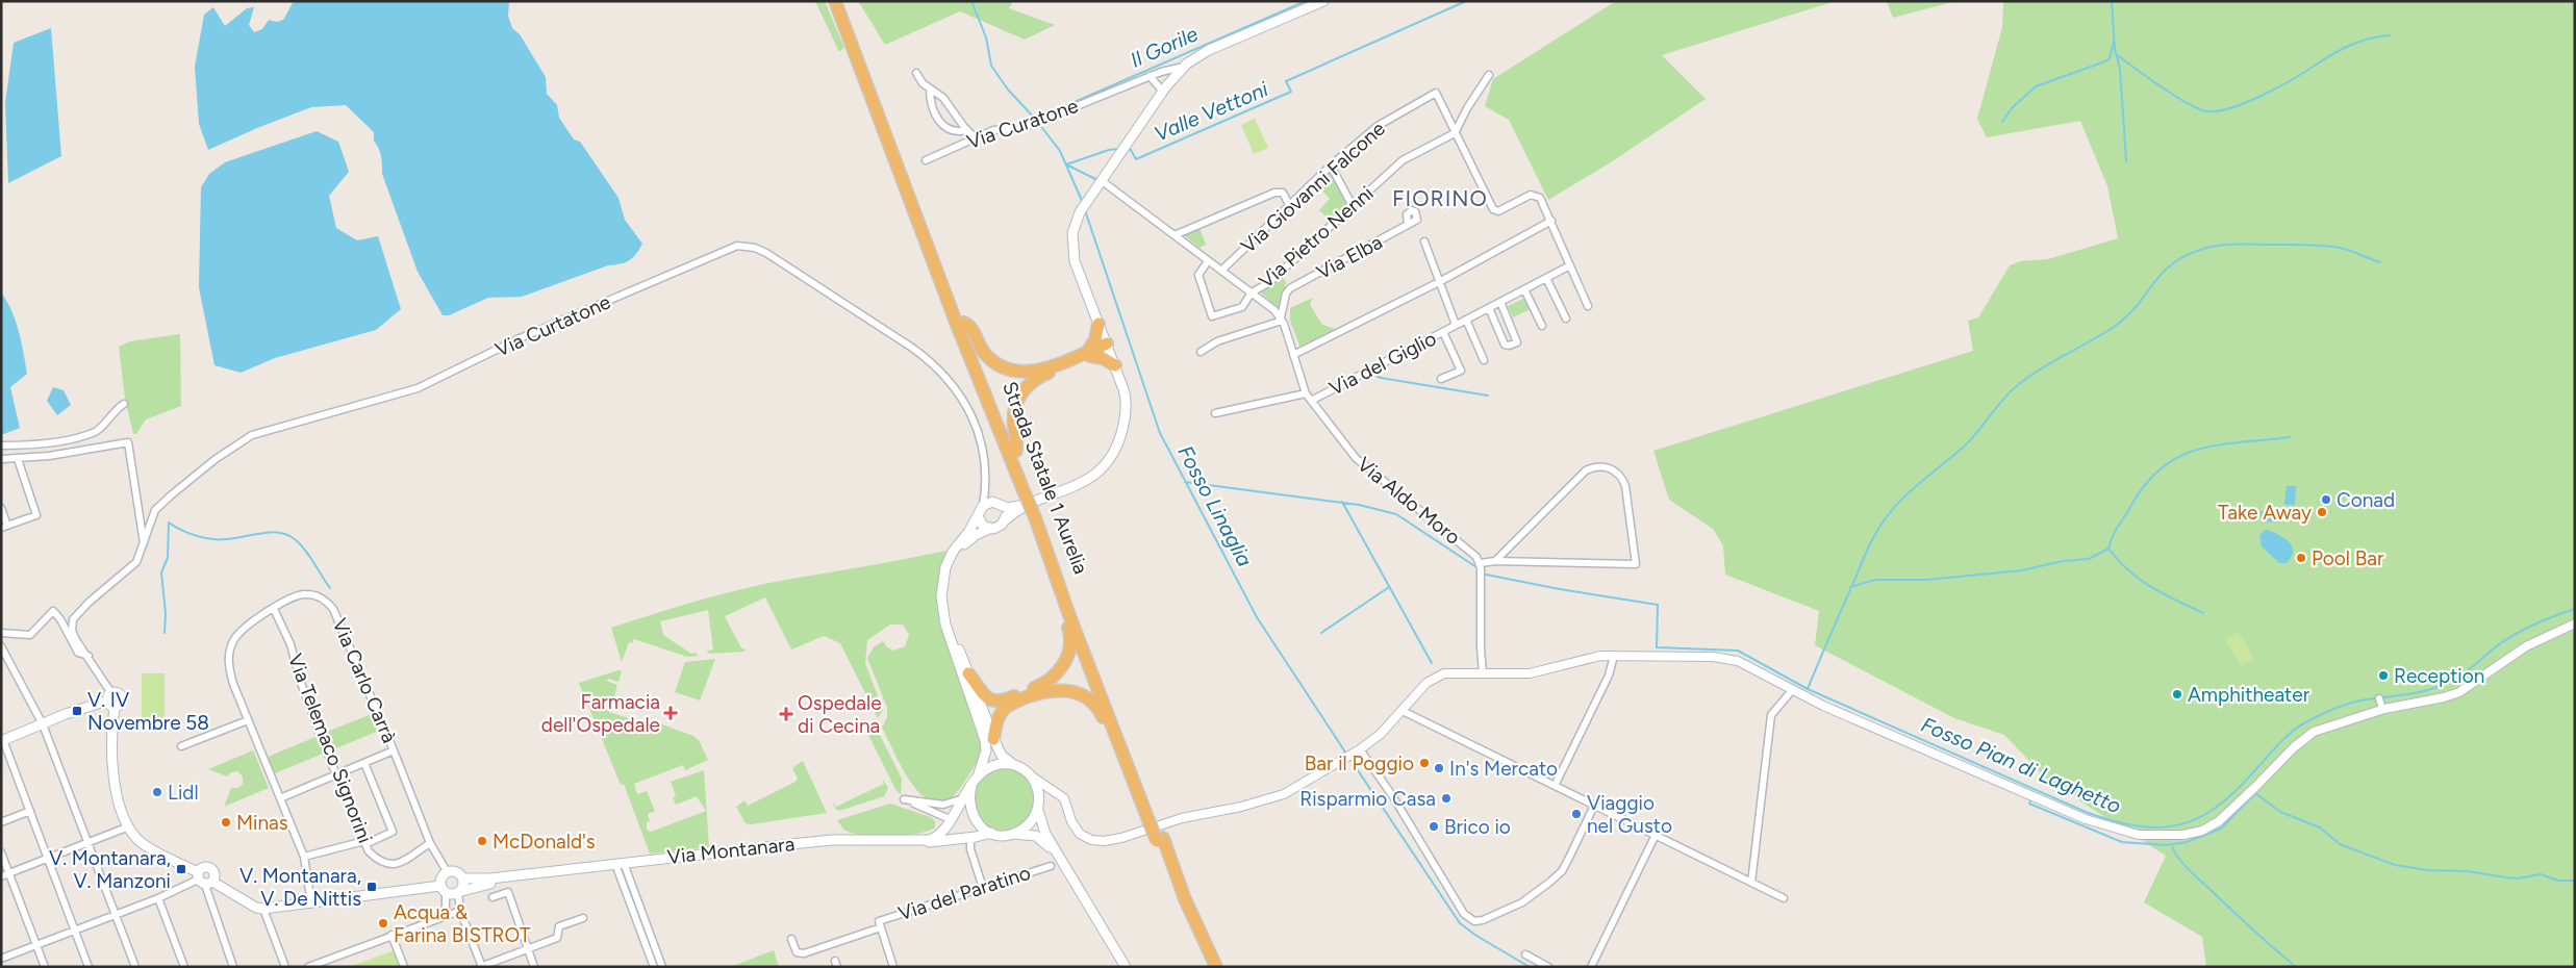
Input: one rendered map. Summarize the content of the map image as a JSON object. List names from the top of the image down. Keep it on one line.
{"streets":{"highway":["Strada Statale 1 Aurelia"],"main road":["Via Montanara"],"street":["Via Curatone","Via Giovanni Falcone","Via Pietro Nenni","Via Elba","Via Curtatone","Via del Giglio","Via Aldo Moro","Via Carlo Carrà","Via Telemaco Signorini","Via del Paratino"]},"crossings":[["Via Giovanni Falcone","Via Pietro Nenni"],["Via Elba","Via Aldo Moro"],["Via del Giglio","Via Aldo Moro"],["Via Carlo Carrà","Via Telemaco Signorini"],["Via Carlo Carrà","Via Montanara"]],"districts":["FIORINO"],"water":["Il Gorile","Valle Vettoni","Fosso Linaglia","Fosso Pian di Laghetto"],"places":{"other":["Conad","Take Away","Pool Bar","Reception","Amphitheater","Bar il Poggio","In's Mercato","Lidl","Risparmio Casa","Viaggio nel Gusto","Minas","Brico io","McDonald's","Acqua & Farina BISTROT"],"transit":["V. IV Novembre 58","V. Montanara, V. Manzoni","V. Montanara, V. De Nittis"],"health":["Farmacia dell'Ospedale","Ospedale di Cecina"]}}
